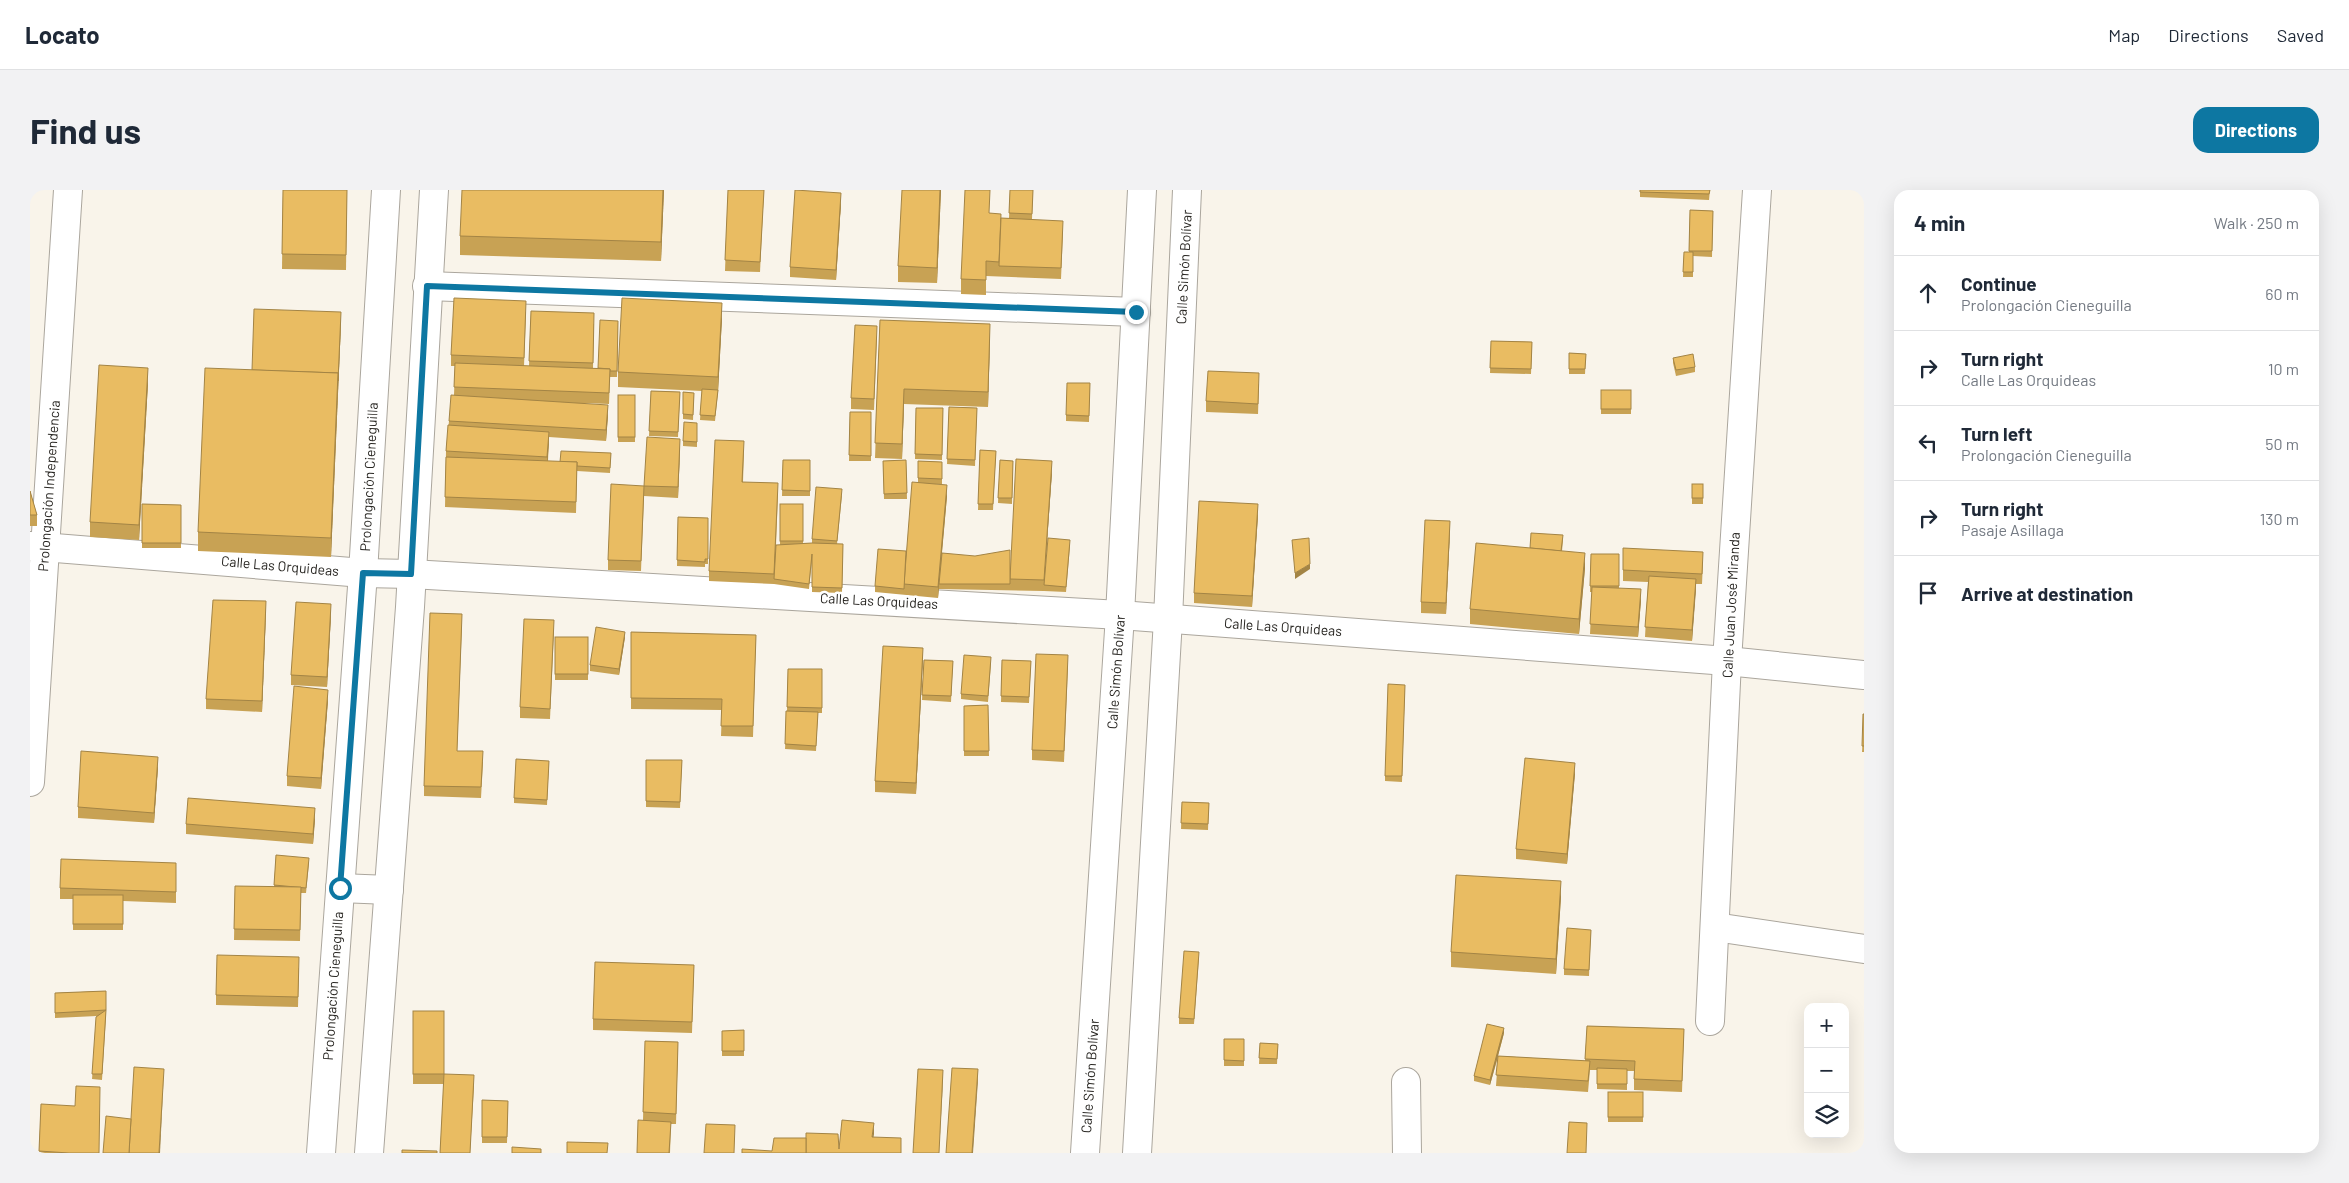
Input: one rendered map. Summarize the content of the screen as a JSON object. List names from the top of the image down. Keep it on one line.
{"streets":{"street":["Calle Simón Bolívar","Prolongación Cieneguilla","Prolongación Independencia","Calle Las Orquideas","Calle Juan José Miranda"]},"crossings":[["Calle Simón Bolívar","Calle Las Orquideas"],["Prolongación Cieneguilla","Calle Las Orquideas"],["Prolongación Independencia","Calle Las Orquideas"],["Calle Las Orquideas","Calle Juan José Miranda"]],"page":{"header":"Locato","nav":["Map","Directions","Saved"],"buttons":"Directions","title":"Find us","heading":["4 min","Walk · 250 m"],"list":[["Continue","Prolongación Cieneguilla","60 m"],["Turn right","Calle Las Orquideas","10 m"],["Turn left","Prolongación Cieneguilla","50 m"],["Turn right","Pasaje Asillaga","130 m"],"Arrive at destination"],"map_buttons":["+","−"]}}
